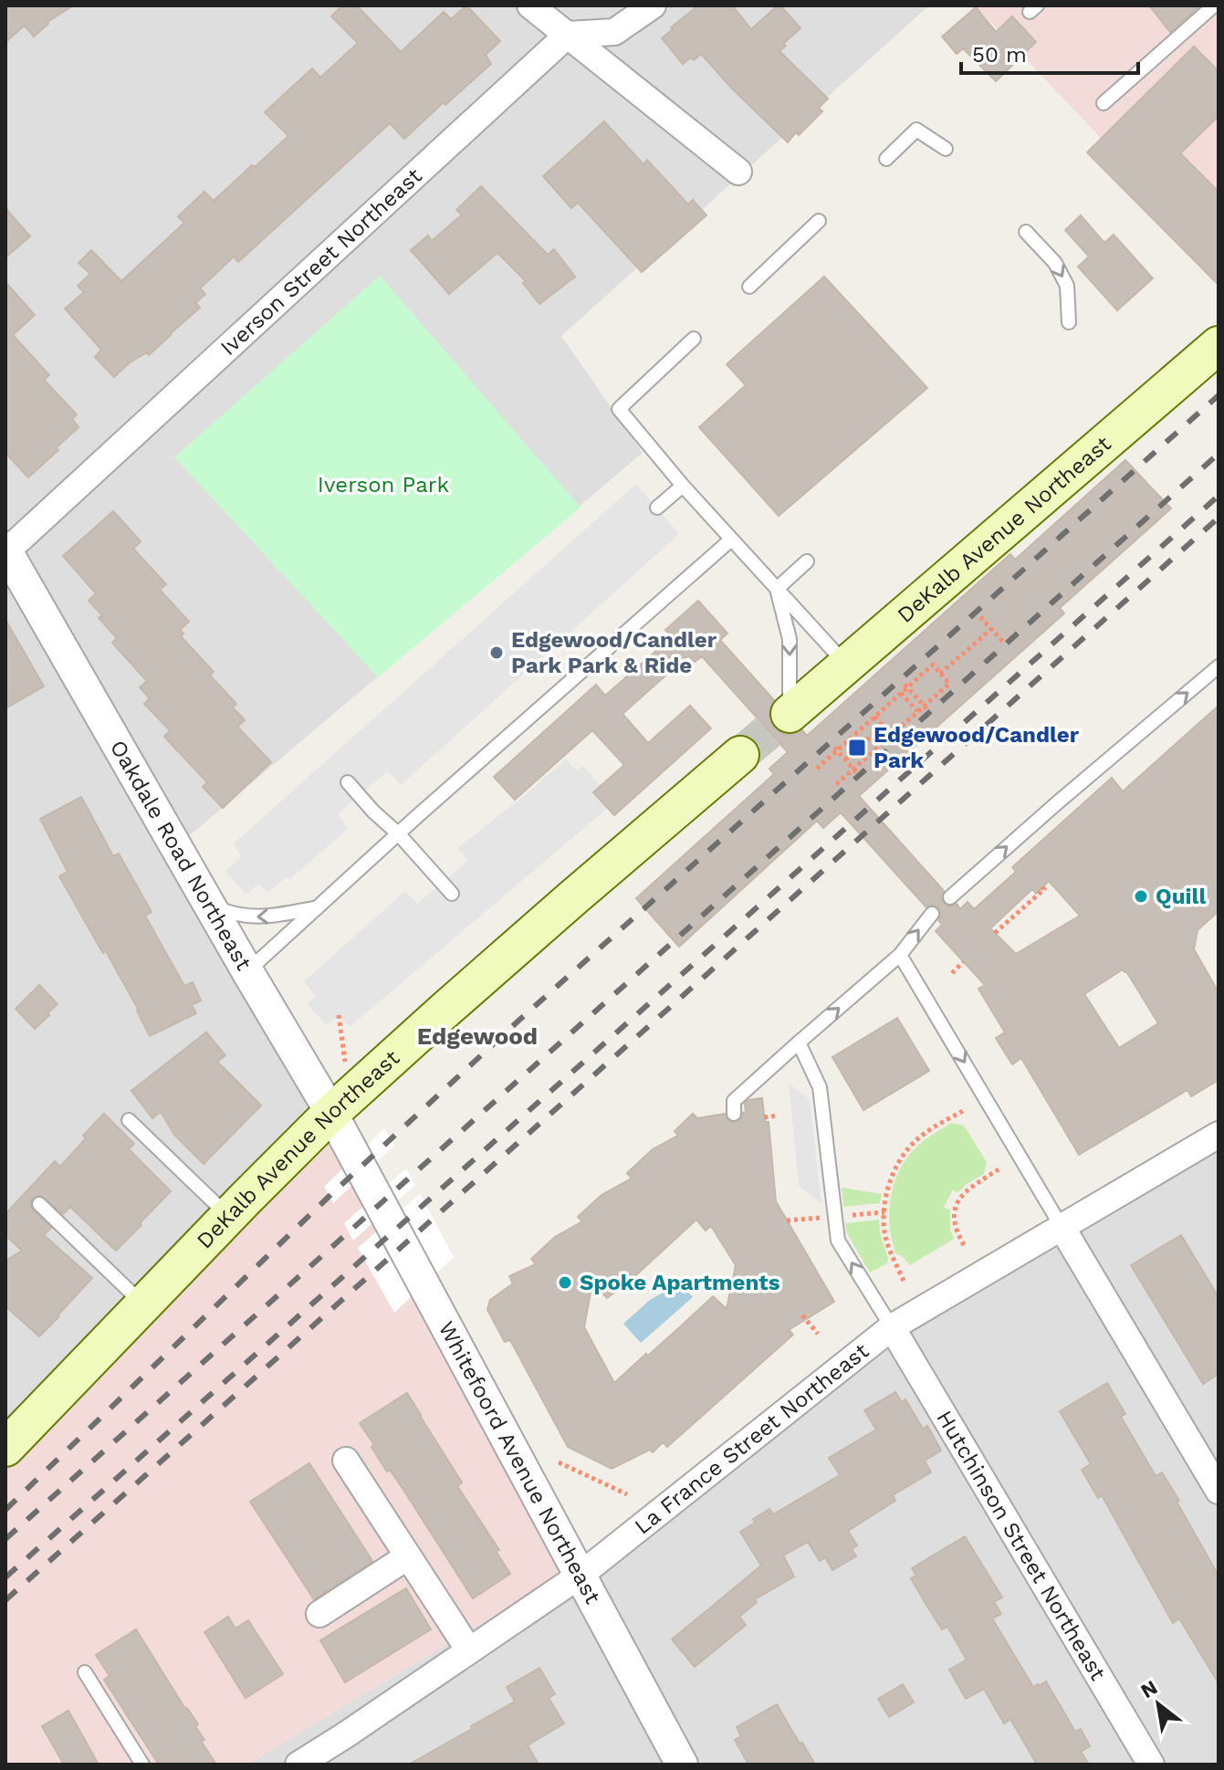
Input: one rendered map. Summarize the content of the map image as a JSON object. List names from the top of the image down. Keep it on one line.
{"streets":{"main road":["DeKalb Avenue Northeast"],"street":["Iverson Street Northeast","Oakdale Road Northeast","La France Street Northeast","Whitefoord Avenue Northeast","Hutchinson Street Northeast"]},"crossings":[["Iverson Street Northeast","Oakdale Road Northeast"],["DeKalb Avenue Northeast","Oakdale Road Northeast"],["Oakdale Road Northeast","Whitefoord Avenue Northeast"],["La France Street Northeast","Whitefoord Avenue Northeast"],["La France Street Northeast","Hutchinson Street Northeast"]],"districts":["Edgewood"],"parks":["Iverson Park"],"places":{"other":["Edgewood/Candler Park Park & Ride","Quill","Spoke Apartments"],"transit":["Edgewood/Candler Park"]},"scale_bar":"50 m","north":"top left"}
